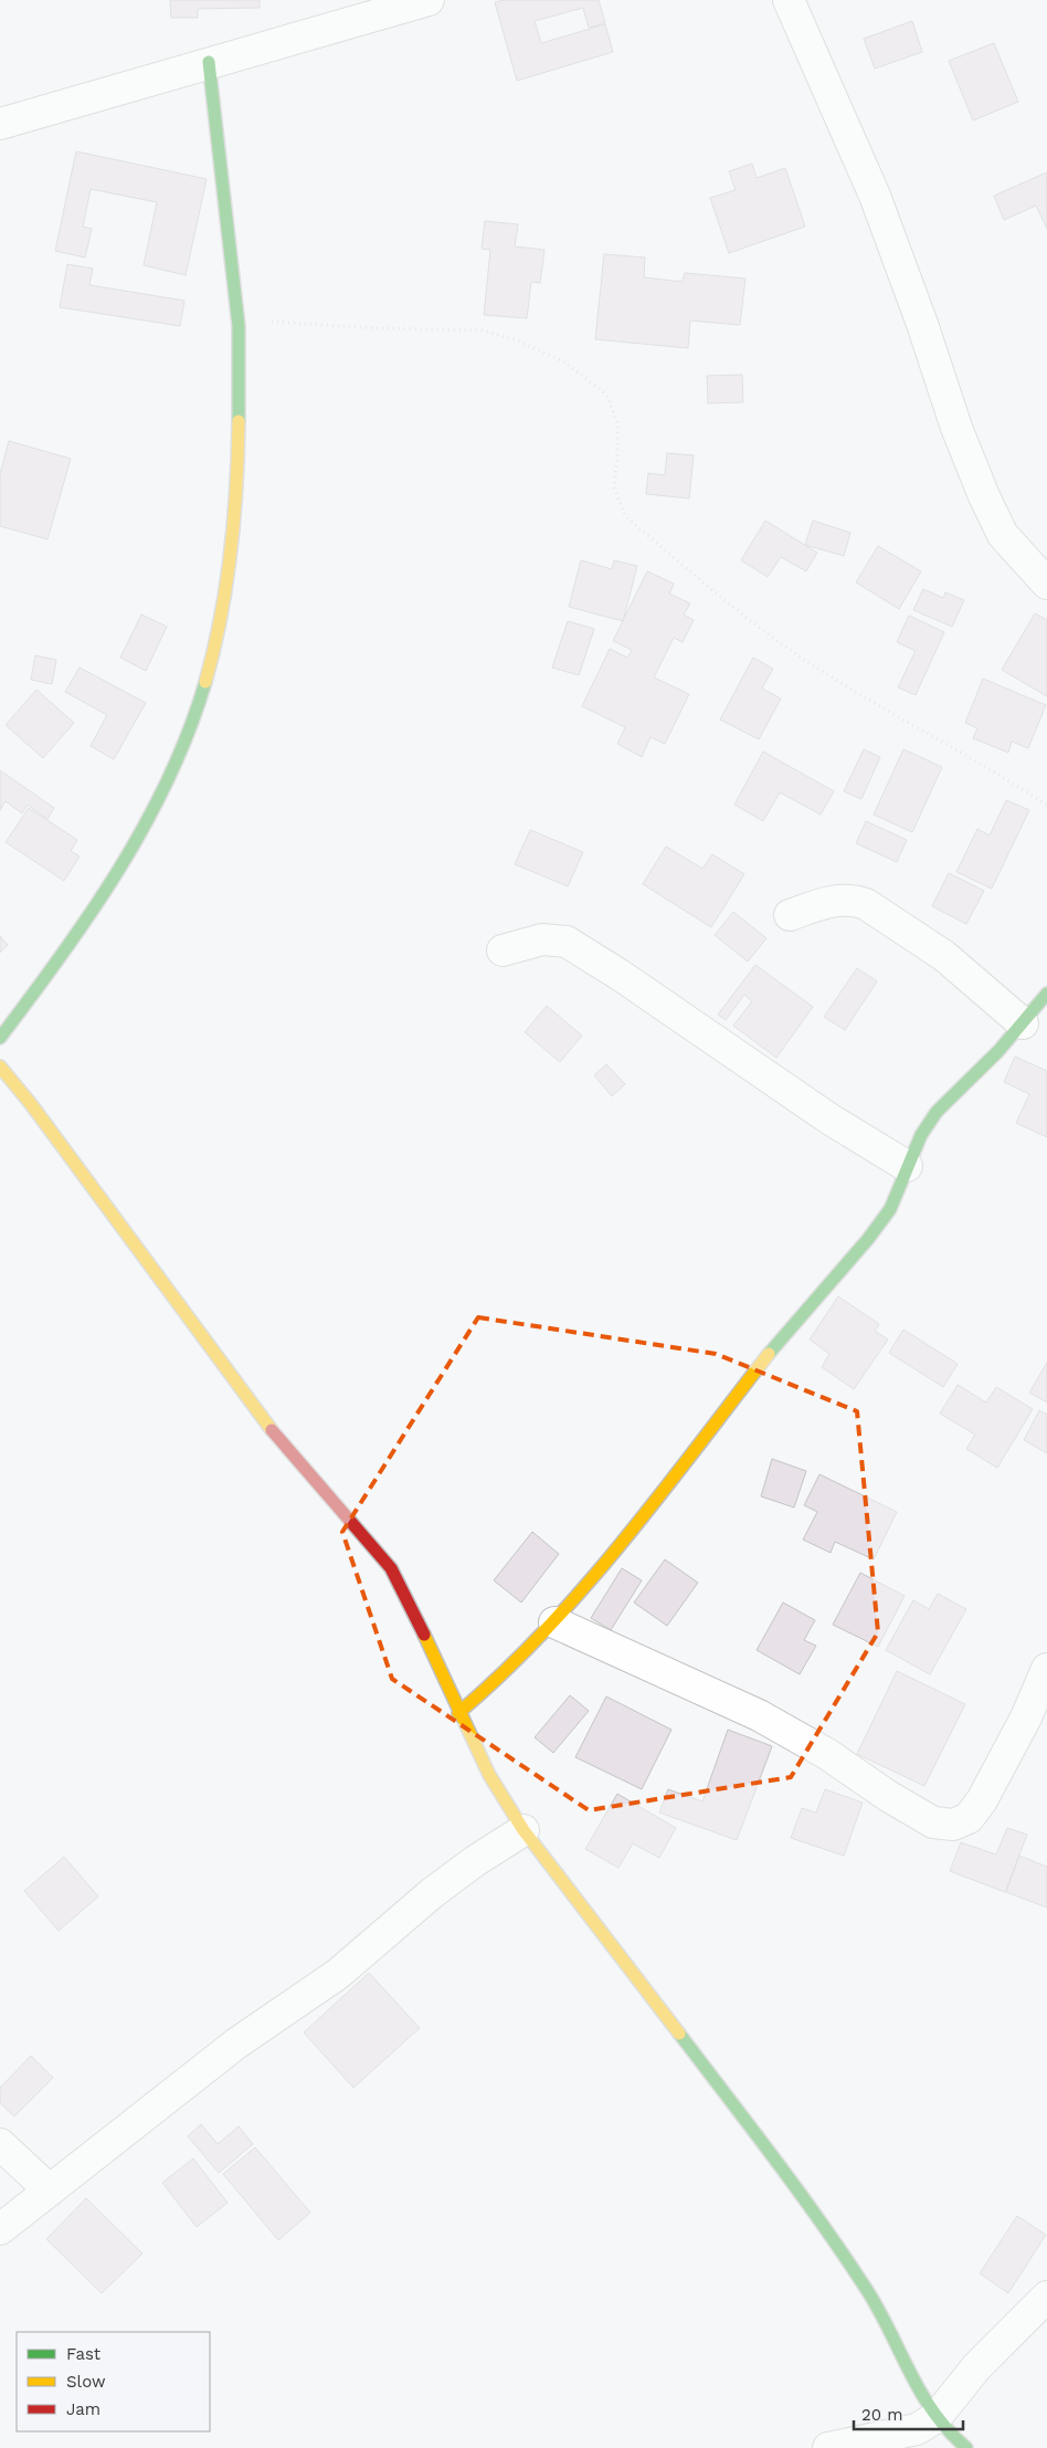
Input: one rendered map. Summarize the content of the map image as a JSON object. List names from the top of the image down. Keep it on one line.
{"legend":["Fast","Slow","Jam"],"scale_bar":"20 m"}
